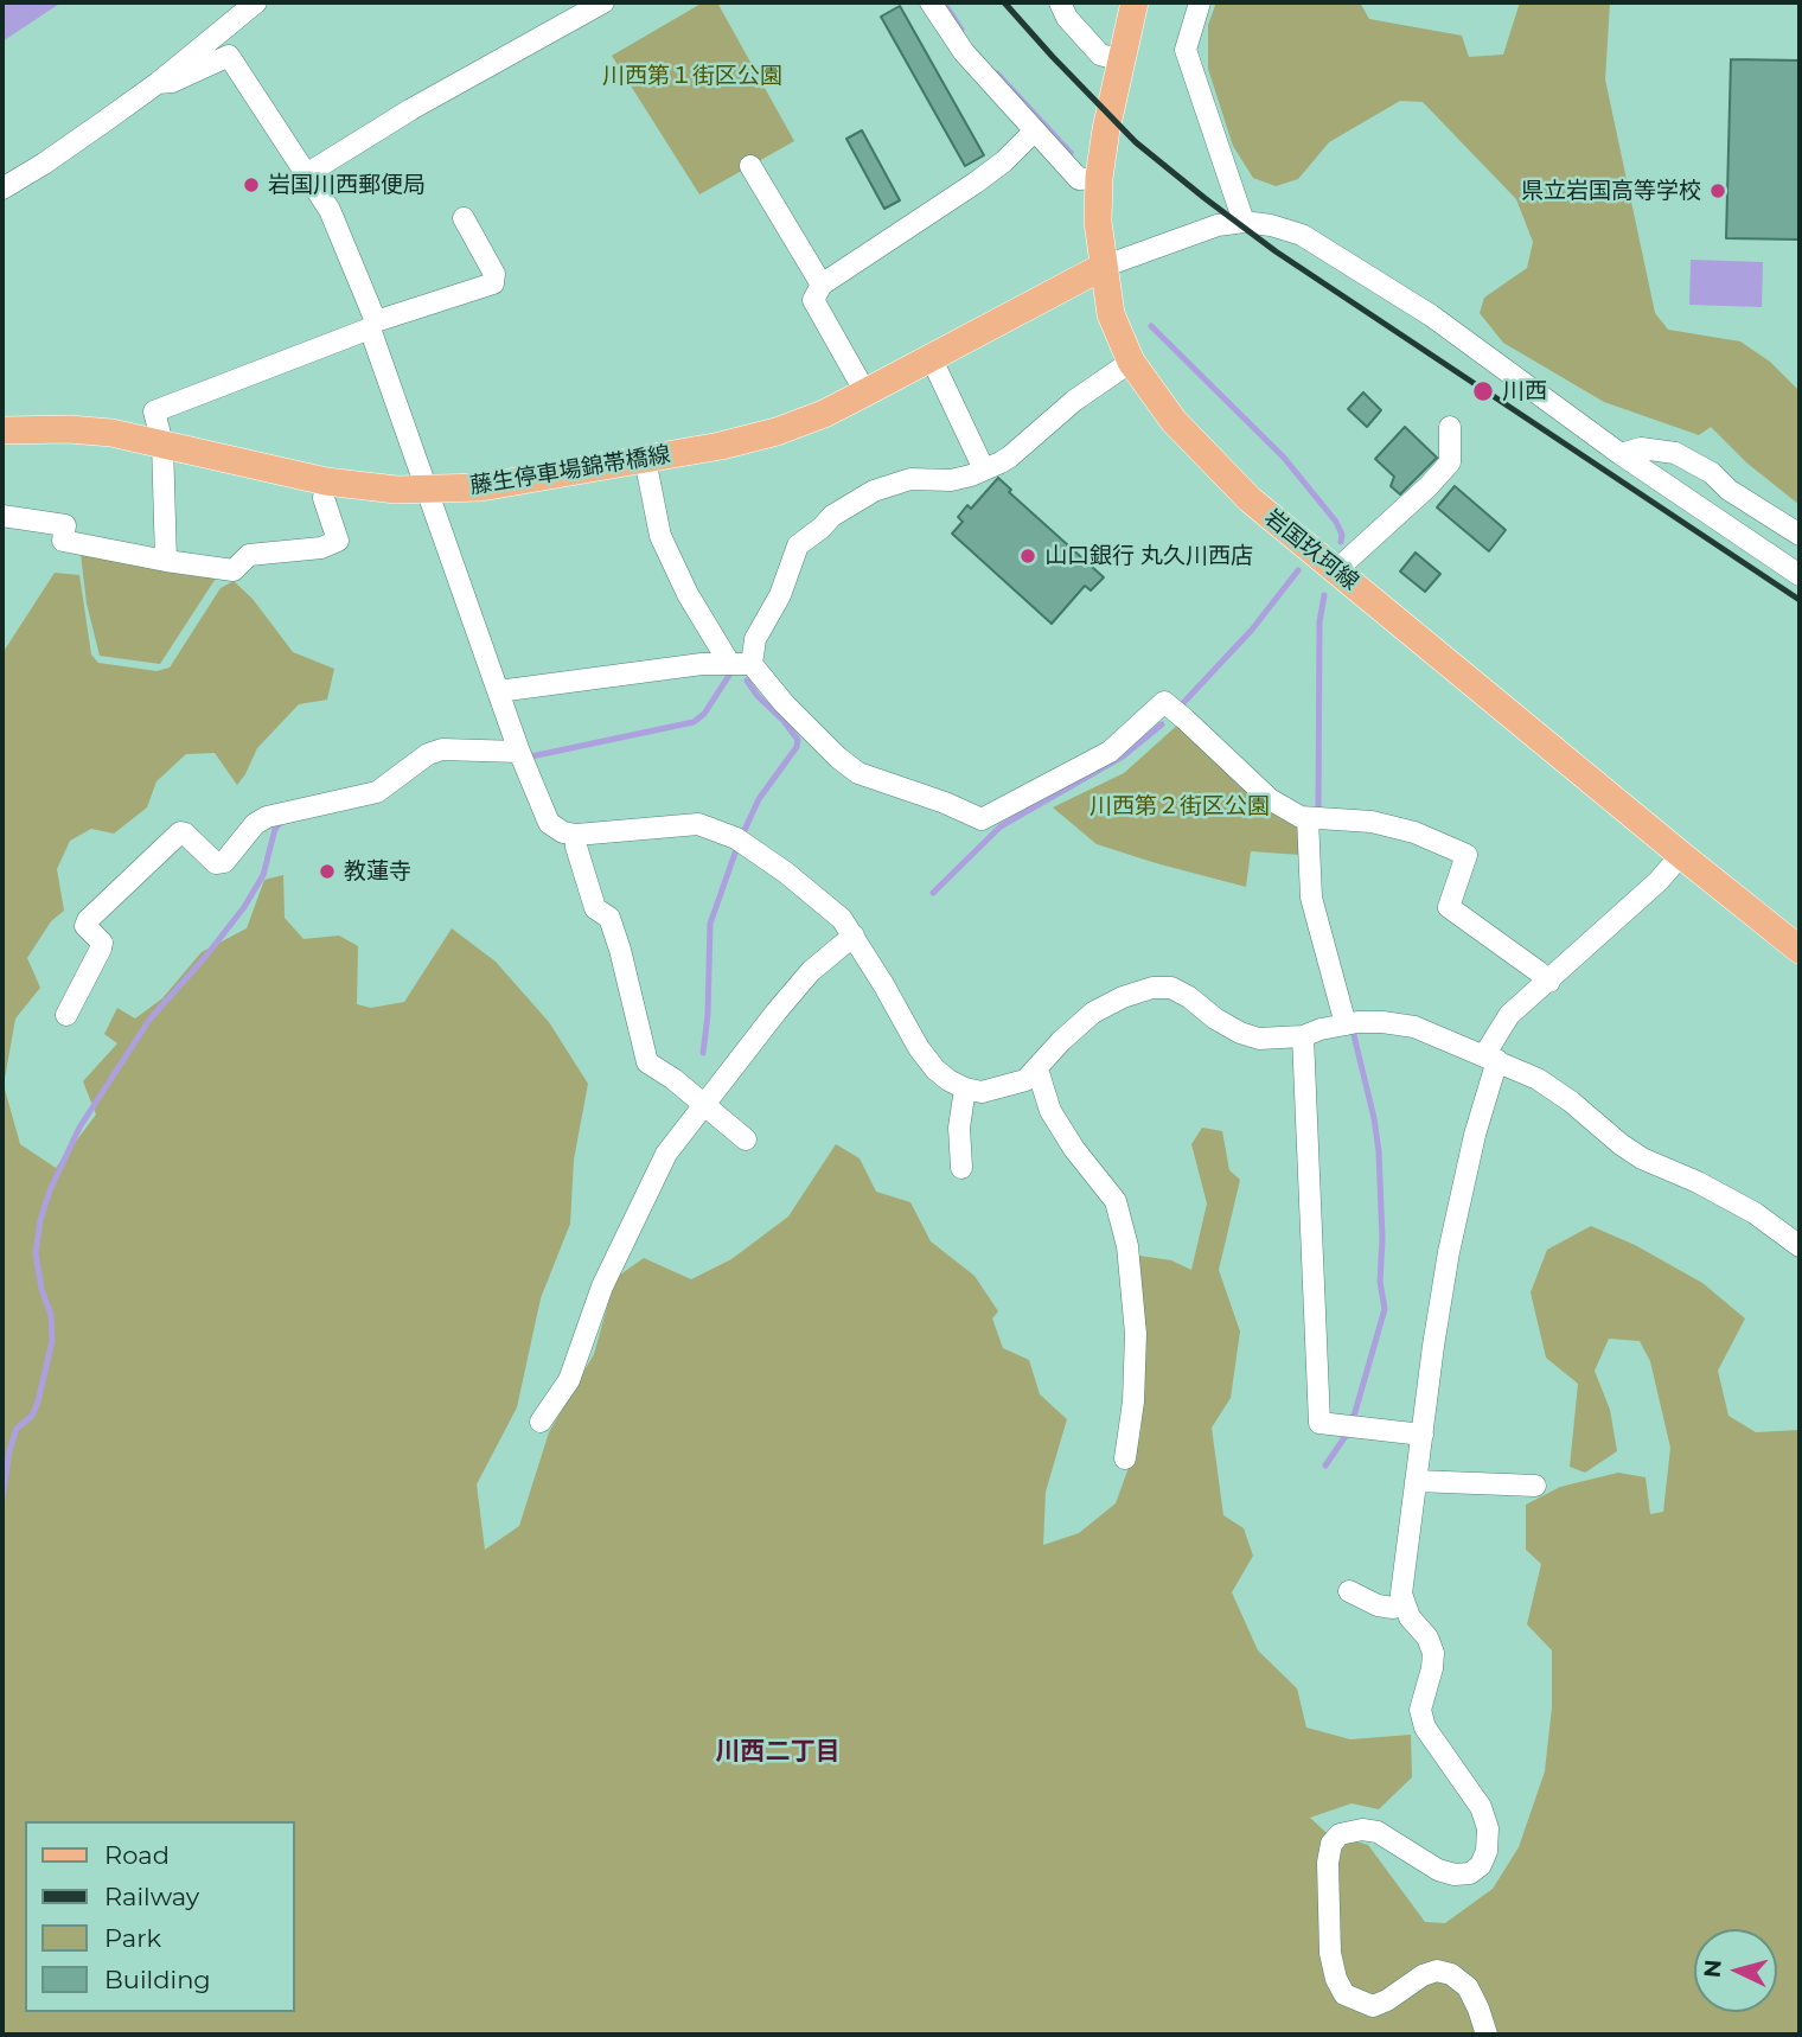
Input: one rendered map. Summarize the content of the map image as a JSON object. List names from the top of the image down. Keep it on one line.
{"streets":{"main road":["藤生停車場錦帯橋線","岩国玖珂線"]},"crossings":[["藤生停車場錦帯橋線","岩国玖珂線"]],"districts":["川西二丁目"],"parks":["川西第１街区公園","川西第２街区公園"],"places":["岩国川西郵便局","県立岩国高等学校","川西","山口銀行 丸久川西店","教蓮寺"],"legend":["Road","Railway","Park","Building"],"north":"left"}
